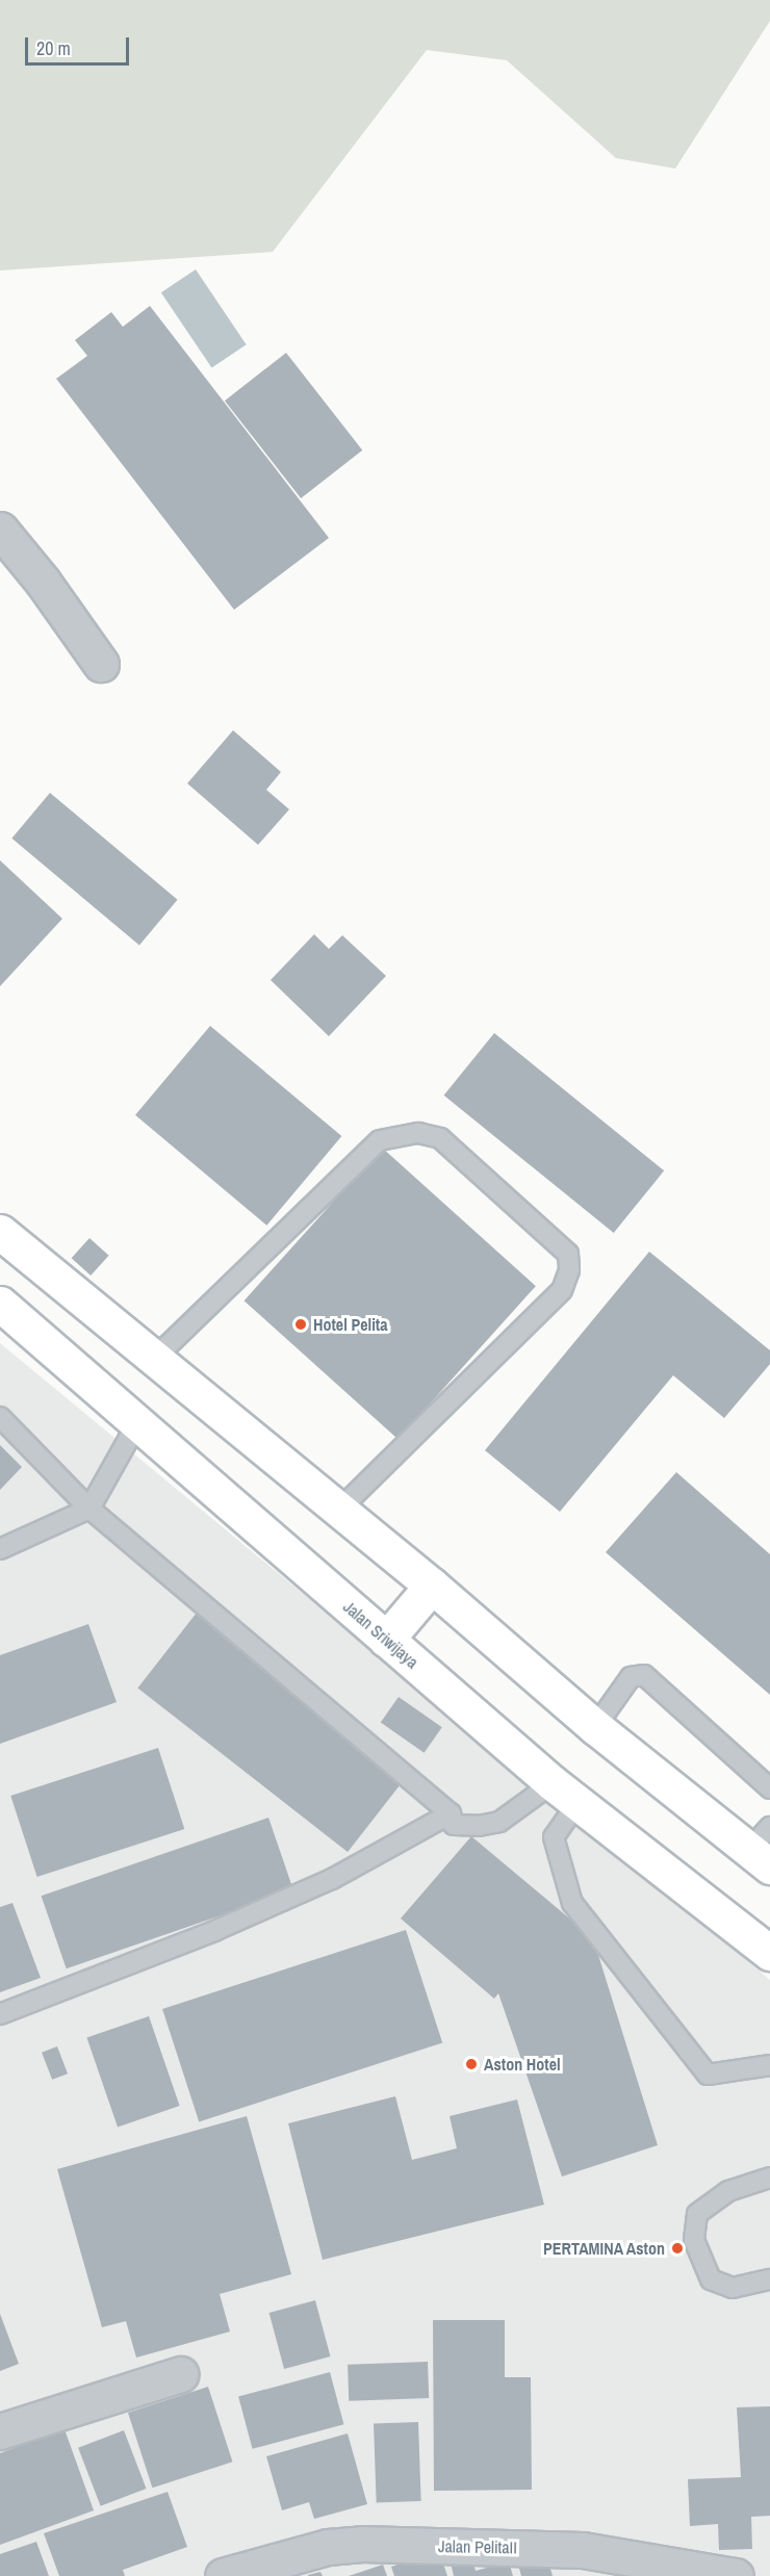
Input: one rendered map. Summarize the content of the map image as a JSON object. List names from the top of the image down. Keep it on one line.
{"streets":{"main road":["Jalan Sriwijaya"],"street":["Jalan PelitaII"]},"places":["Hotel Pelita","Aston Hotel","PERTAMINA Aston"],"scale_bar":"20 m"}
